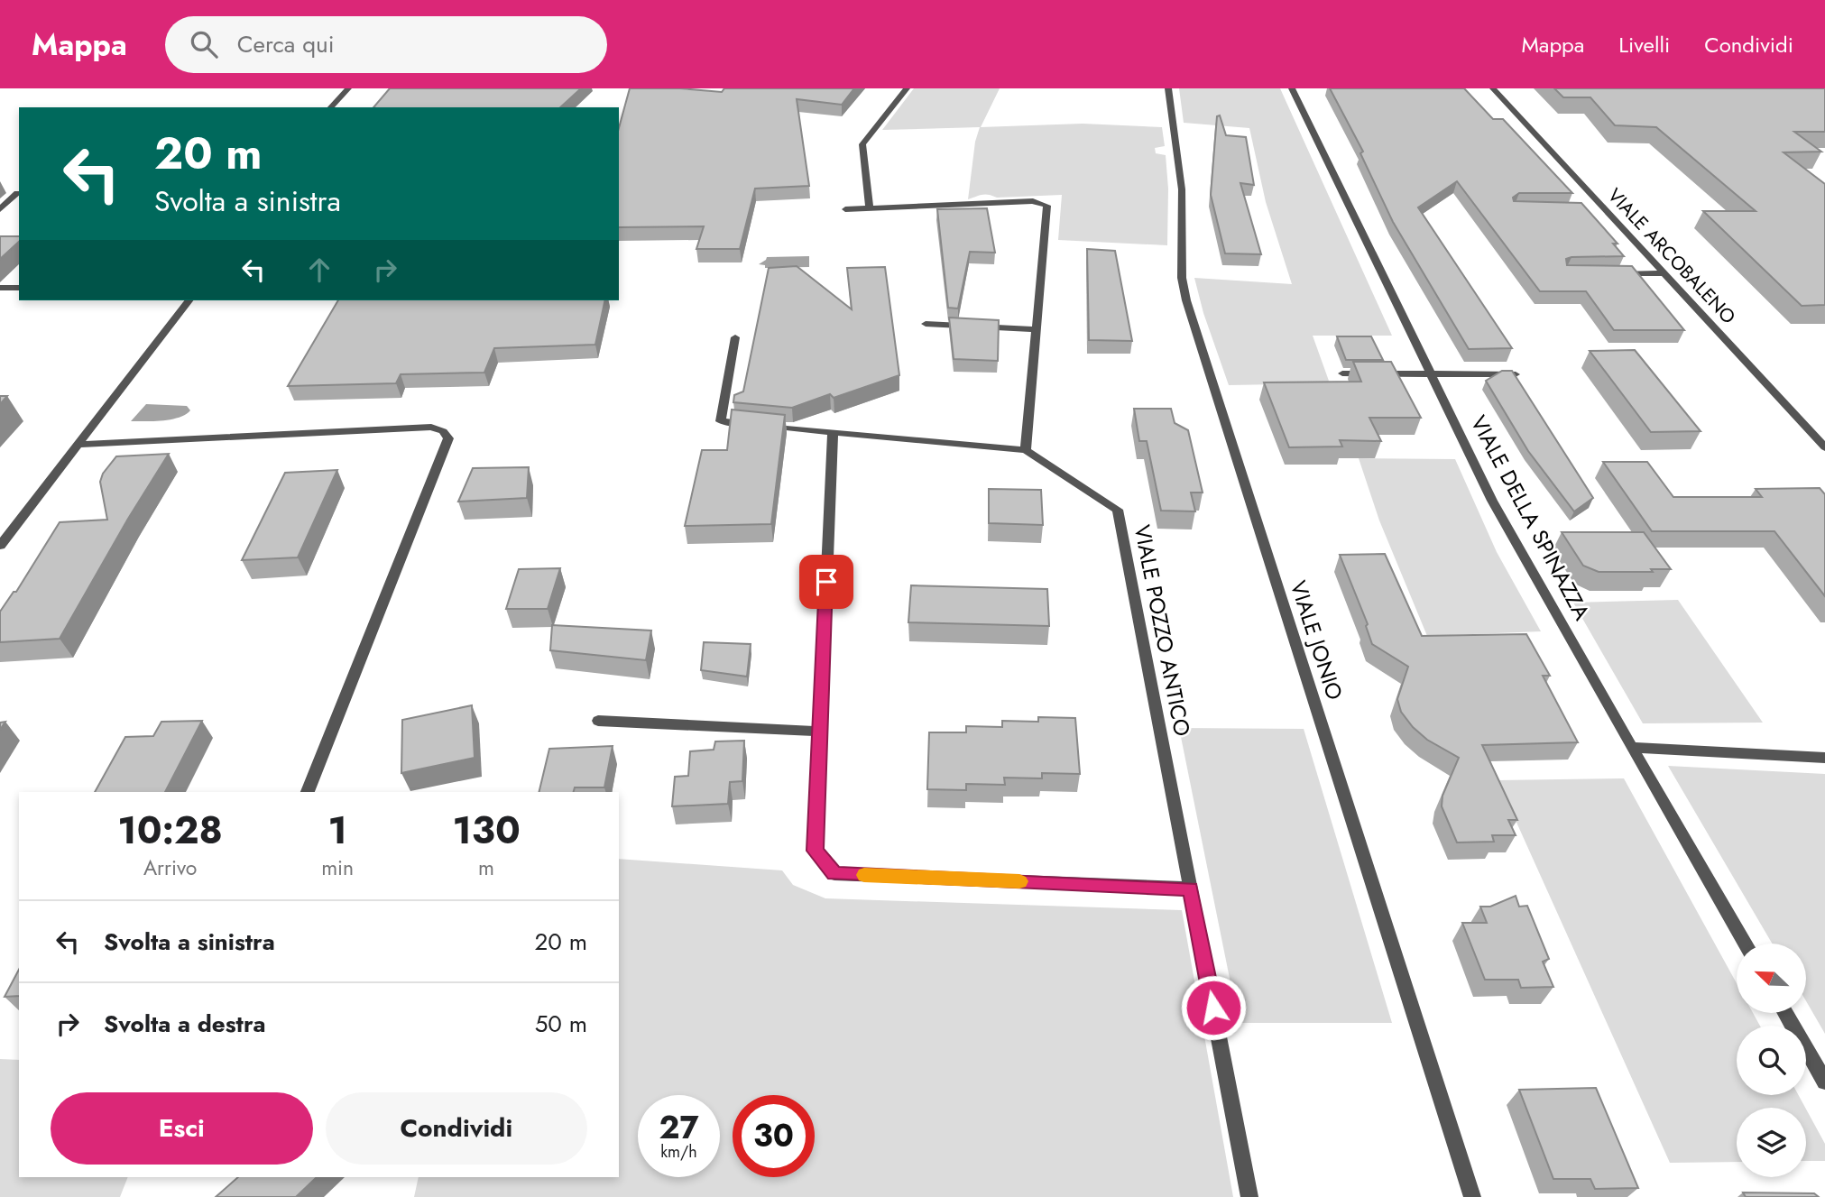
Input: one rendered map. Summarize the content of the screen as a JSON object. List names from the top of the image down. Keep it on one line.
{"streets":{"street":["VIALE ARCOBALENO","VIALE DELLA SPINAZZA","VIALE POZZO ANTICO","VIALE JONIO"]},"north":"top left","page":{"header":"Mappa","search":"Cerca qui","nav":["Mappa","Livelli","Condividi"],"turn":["20 m","Svolta a sinistra"],"eta":["10:28","Arrivo","1","min","130","m"],"list":[{"name":"Svolta a sinistra","value":"20 m"},{"name":"Svolta a destra","value":"50 m"}],"buttons":["Esci","Condividi"],"speed":"27 km/h","limit":"30"}}
